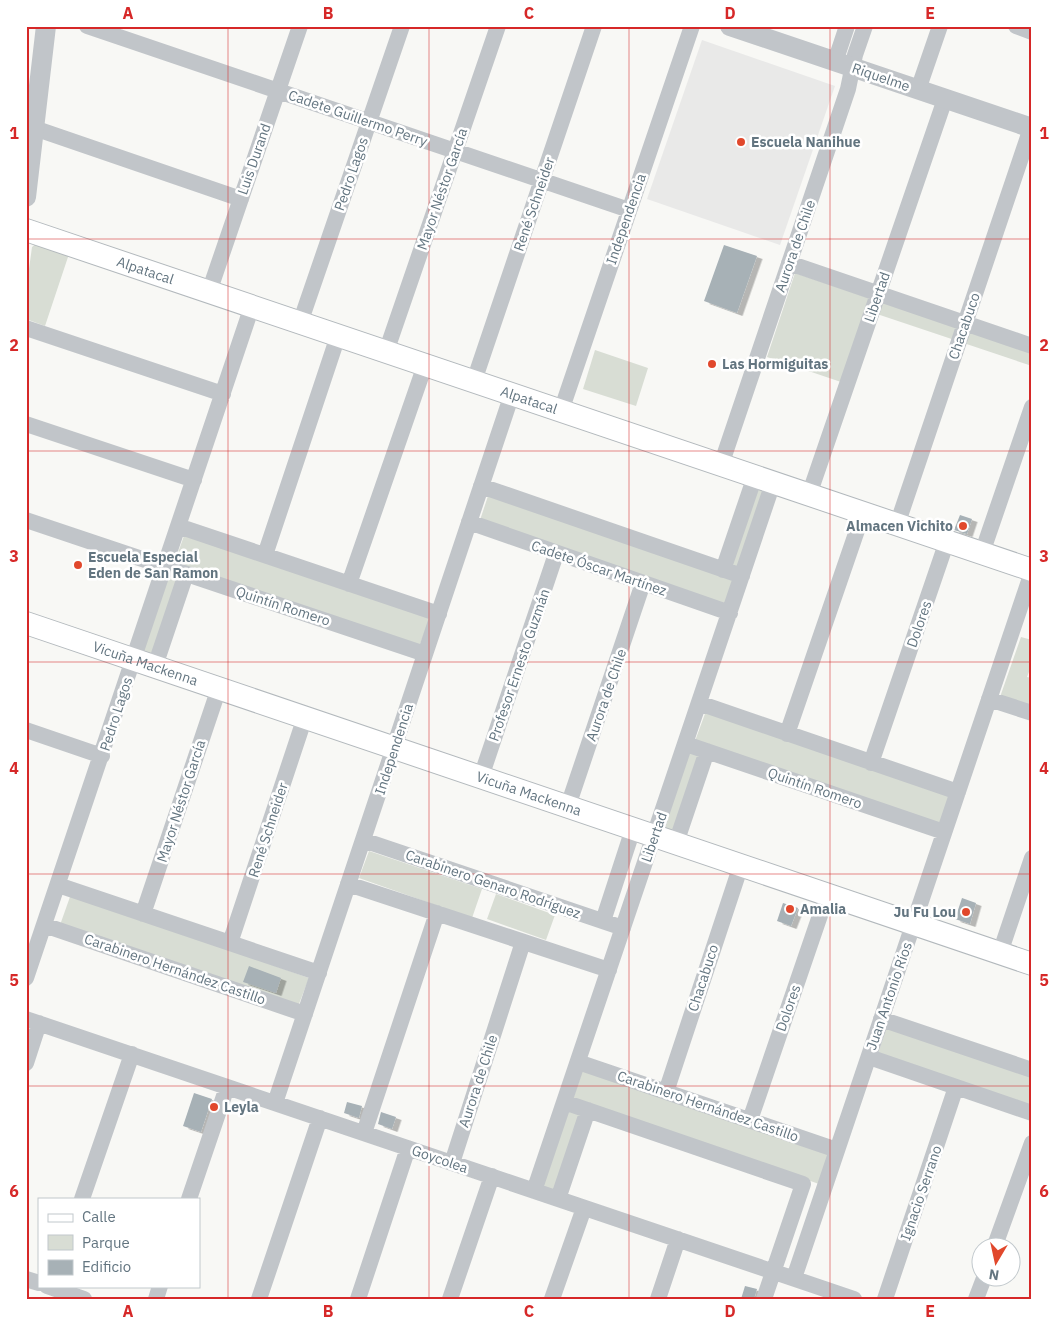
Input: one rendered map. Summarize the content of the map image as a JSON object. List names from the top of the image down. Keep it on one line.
{"streets":{"main road":["Alpatacal","Vicuña Mackenna"],"street":["Riquelme","Cadete Guillermo Perry","Luis Durand","Pedro Lagos","Mayor Néstor García","René Schneider","Independencia","Aurora de Chile","Libertad","Chacabuco","Cadete Óscar Martínez","Quintín Romero","Dolores","Profesor Ernesto Guzmán","Carabinero Genaro Rodríguez","Carabinero Hernández Castillo","Juan Antonio Ríos","Goycolea","Ignacio Serrano"]},"crossings":[["Riquelme","Aurora de Chile"],["Riquelme","Libertad"],["Riquelme","Chacabuco"],["Cadete Guillermo Perry","Luis Durand"],["Cadete Guillermo Perry","Pedro Lagos"],["Cadete Guillermo Perry","Mayor Néstor García"],["Cadete Guillermo Perry","René Schneider"],["Cadete Guillermo Perry","Independencia"],["Luis Durand","Alpatacal"],["Pedro Lagos","Alpatacal"],["Pedro Lagos","Quintín Romero"],["Pedro Lagos","Vicuña Mackenna"],["Pedro Lagos","Carabinero Hernández Castillo"],["Mayor Néstor García","Alpatacal"],["Mayor Néstor García","Vicuña Mackenna"],["René Schneider","Alpatacal"],["René Schneider","Vicuña Mackenna"],["Independencia","Alpatacal"],["Independencia","Cadete Óscar Martínez"],["Independencia","Quintín Romero"],["Independencia","Vicuña Mackenna"],["Independencia","Carabinero Genaro Rodríguez"],["Independencia","Carabinero Hernández Castillo"],["Independencia","Goycolea"],["Aurora de Chile","Alpatacal"],["Aurora de Chile","Cadete Óscar Martínez"],["Aurora de Chile","Vicuña Mackenna"],["Aurora de Chile","Goycolea"],["Alpatacal","Libertad"],["Alpatacal","Chacabuco"],["Alpatacal","Dolores"],["Alpatacal","Juan Antonio Ríos"],["Libertad","Cadete Óscar Martínez"],["Libertad","Quintín Romero"],["Libertad","Vicuña Mackenna"],["Libertad","Carabinero Genaro Rodríguez"],["Libertad","Carabinero Hernández Castillo"],["Libertad","Goycolea"],["Chacabuco","Vicuña Mackenna"],["Chacabuco","Carabinero Hernández Castillo"],["Cadete Óscar Martínez","Profesor Ernesto Guzmán"],["Quintín Romero","Juan Antonio Ríos"],["Dolores","Vicuña Mackenna"],["Dolores","Carabinero Hernández Castillo"],["Vicuña Mackenna","Profesor Ernesto Guzmán"],["Vicuña Mackenna","Juan Antonio Ríos"],["Carabinero Hernández Castillo","Juan Antonio Ríos"],["Juan Antonio Ríos","Goycolea"]],"places":["Escuela Nanihue","Las Hormiguitas","Almacen Vichito","Escuela Especial Eden de San Ramon","Amalia","Ju Fu Lou","Leyla"],"legend":["Calle","Parque","Edificio"],"north":"bottom","grid":{"columns":["A","B","C","D","E"],"rows":["1","2","3","4","5","6"]}}
